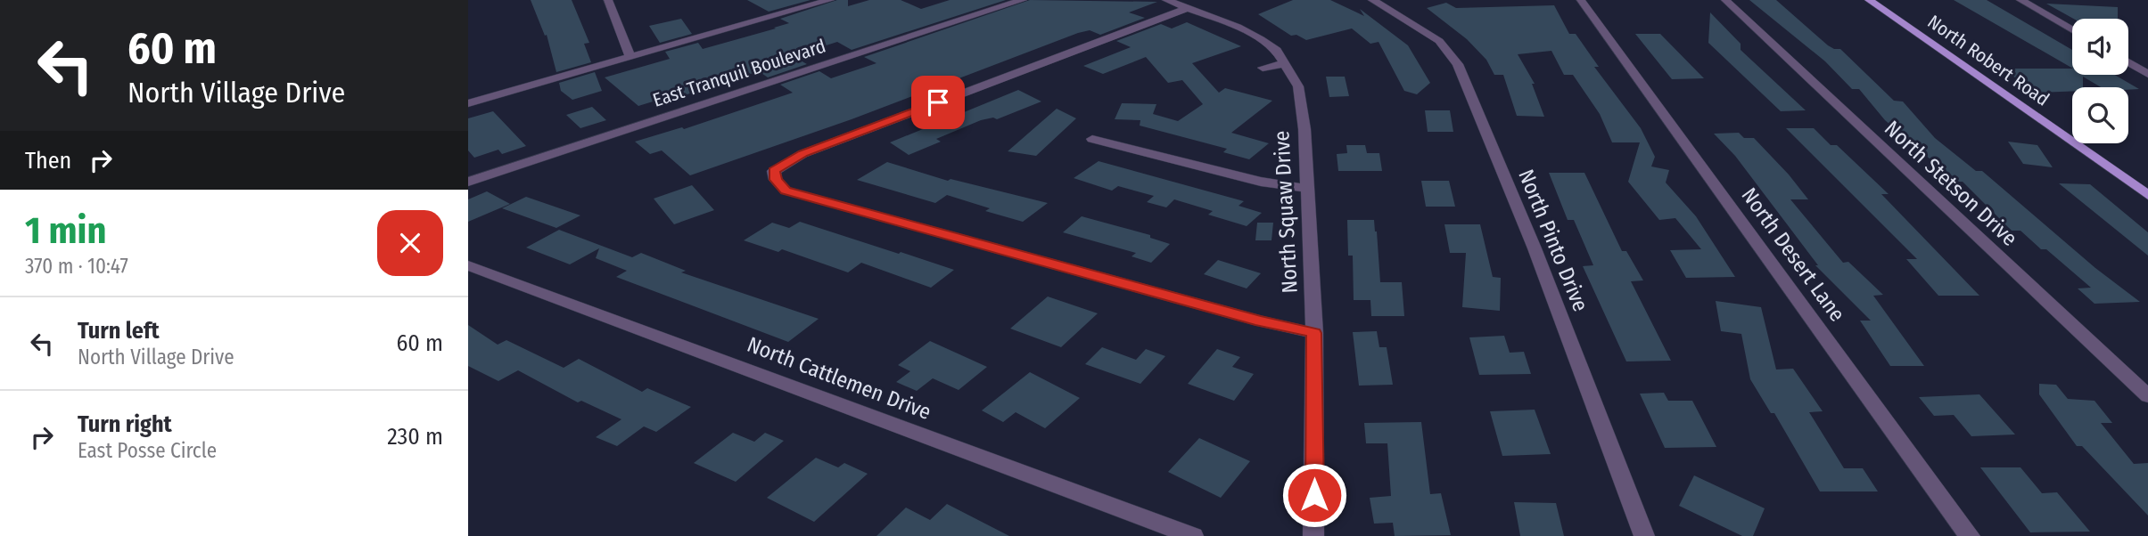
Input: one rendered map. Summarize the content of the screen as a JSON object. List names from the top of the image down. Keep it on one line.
{"streets":{"main road":["North Robert Road"],"street":["East Tranquil Boulevard","North Stetson Drive","North Squaw Drive","North Pinto Drive","North Desert Lane","North Cattlemen Drive"]},"page":{"turn":["60 m","North Village Drive"],"then":"Then","heading":["1 min","370 m · 10:47"],"list":[{"name":"Turn left","note":"North Village Drive","value":"60 m"},{"name":"Turn right","note":"East Posse Circle","value":"230 m"}]}}
